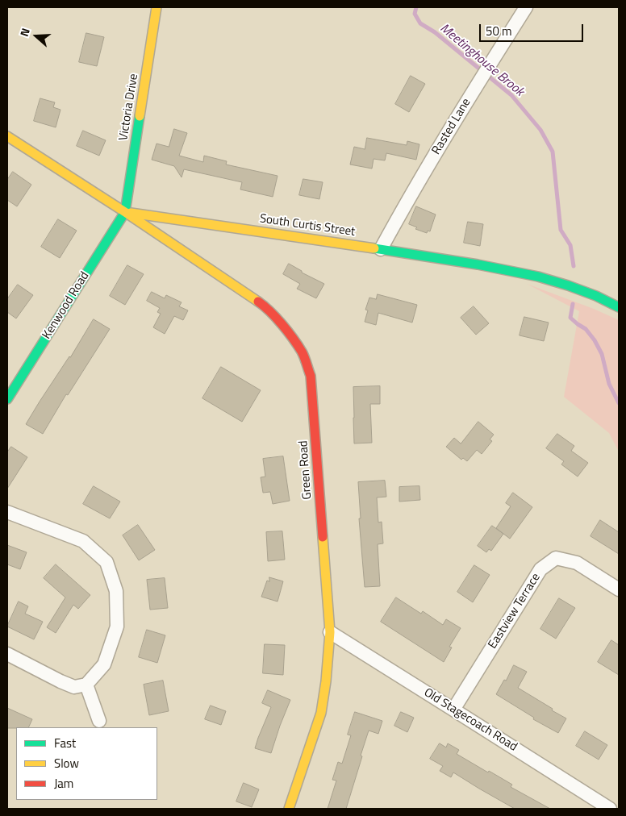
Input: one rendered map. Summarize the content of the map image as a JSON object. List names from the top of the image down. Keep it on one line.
{"streets":{"street":["Victoria Drive","Rasted Lane","South Curtis Street","Kenwood Road","Green Road","Eastview Terrace","Old Stagecoach Road"]},"crossings":[["Victoria Drive","South Curtis Street"],["Victoria Drive","Kenwood Road"],["Victoria Drive","Green Road"],["Rasted Lane","South Curtis Street"],["South Curtis Street","Kenwood Road"],["South Curtis Street","Green Road"],["Kenwood Road","Green Road"],["Green Road","Old Stagecoach Road"],["Eastview Terrace","Old Stagecoach Road"]],"water":["Meetinghouse Brook"],"legend":["Fast","Slow","Jam"],"scale_bar":"50 m","north":"left"}
